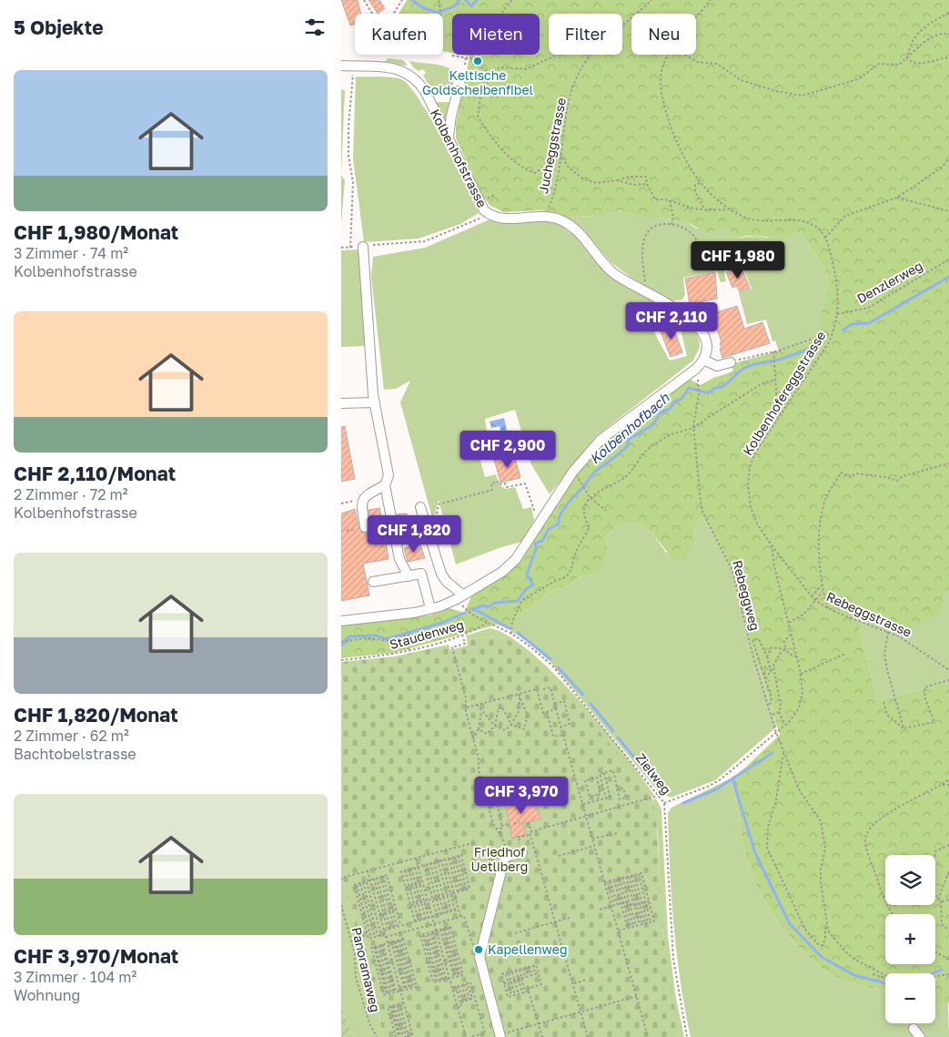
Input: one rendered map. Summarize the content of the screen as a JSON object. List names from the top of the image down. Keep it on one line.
{"streets":{"street":["Kolbenhofstrasse"],"path":["Jucheggstrasse","Denzlerweg","Kolbenhofereggstrasse","Rebeggweg","Rebeggstrasse","Staudenweg","Zielweg","Panoramaweg"]},"crossings":[["Jucheggstrasse","Kolbenhofstrasse"],["Denzlerweg","Kolbenhofereggstrasse"],["Kolbenhofereggstrasse","Rebeggweg"],["Kolbenhofereggstrasse","Rebeggstrasse"],["Kolbenhofereggstrasse","Zielweg"],["Staudenweg","Zielweg"]],"water":["Kolbenhofbach"],"parks":["Friedhof Uetliberg"],"places":["Keltische Goldscheibenfibel","Kapellenweg"],"page":{"heading":"5 Objekte","chip":["Kaufen","Mieten","Filter","Neu"],"list":[{"name":"CHF 1,980/Monat","note":"3 Zimmer · 74 m² · Kolbenhofstrasse"},{"name":"CHF 2,110/Monat","note":"2 Zimmer · 72 m² · Kolbenhofstrasse"},{"name":"CHF 1,820/Monat","note":"2 Zimmer · 62 m² · Bachtobelstrasse"},{"name":"CHF 3,970/Monat","note":"3 Zimmer · 104 m² · Wohnung"}],"price":["CHF 1,980","CHF 2,110","CHF 2,900","CHF 1,820","CHF 3,970"],"map_buttons":["+","−"]}}
